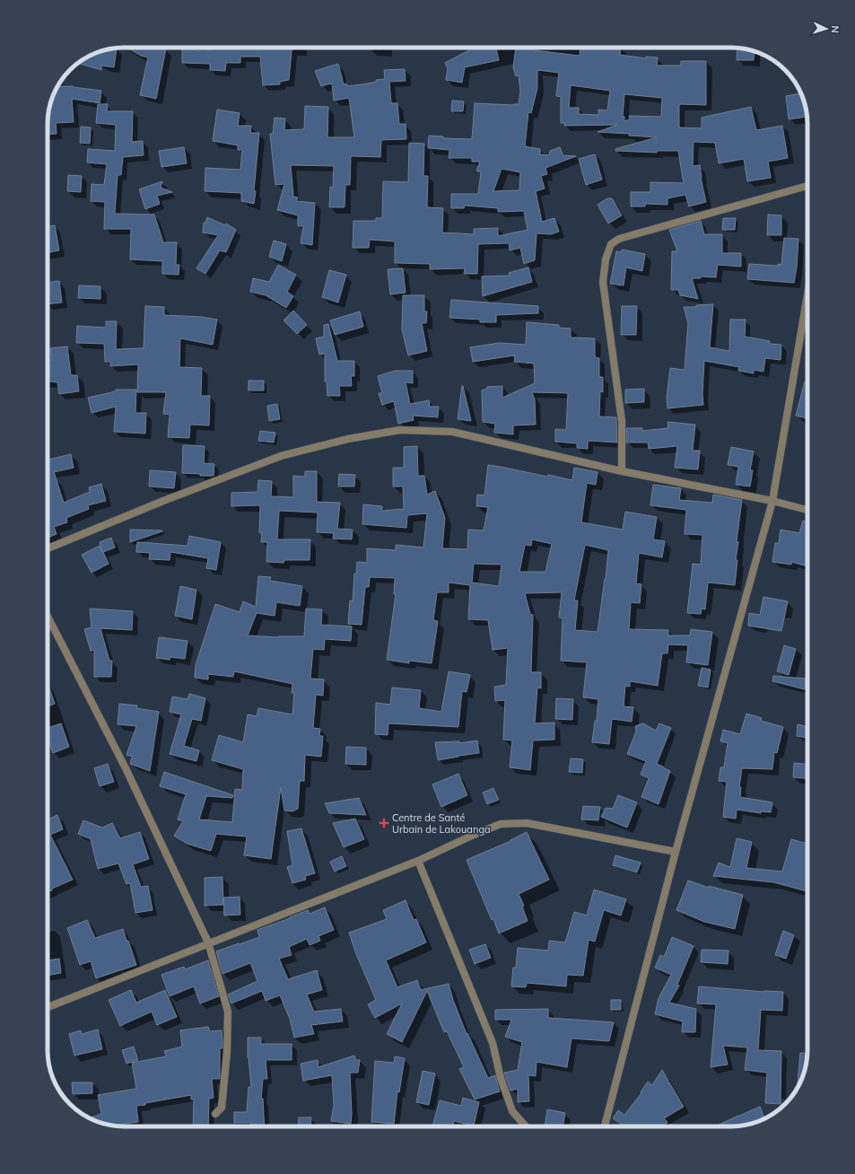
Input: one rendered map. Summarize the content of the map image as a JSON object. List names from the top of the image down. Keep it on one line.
{"places":{"health":["Centre de Santé Urbain de Lakouanga"]},"north":"right"}
